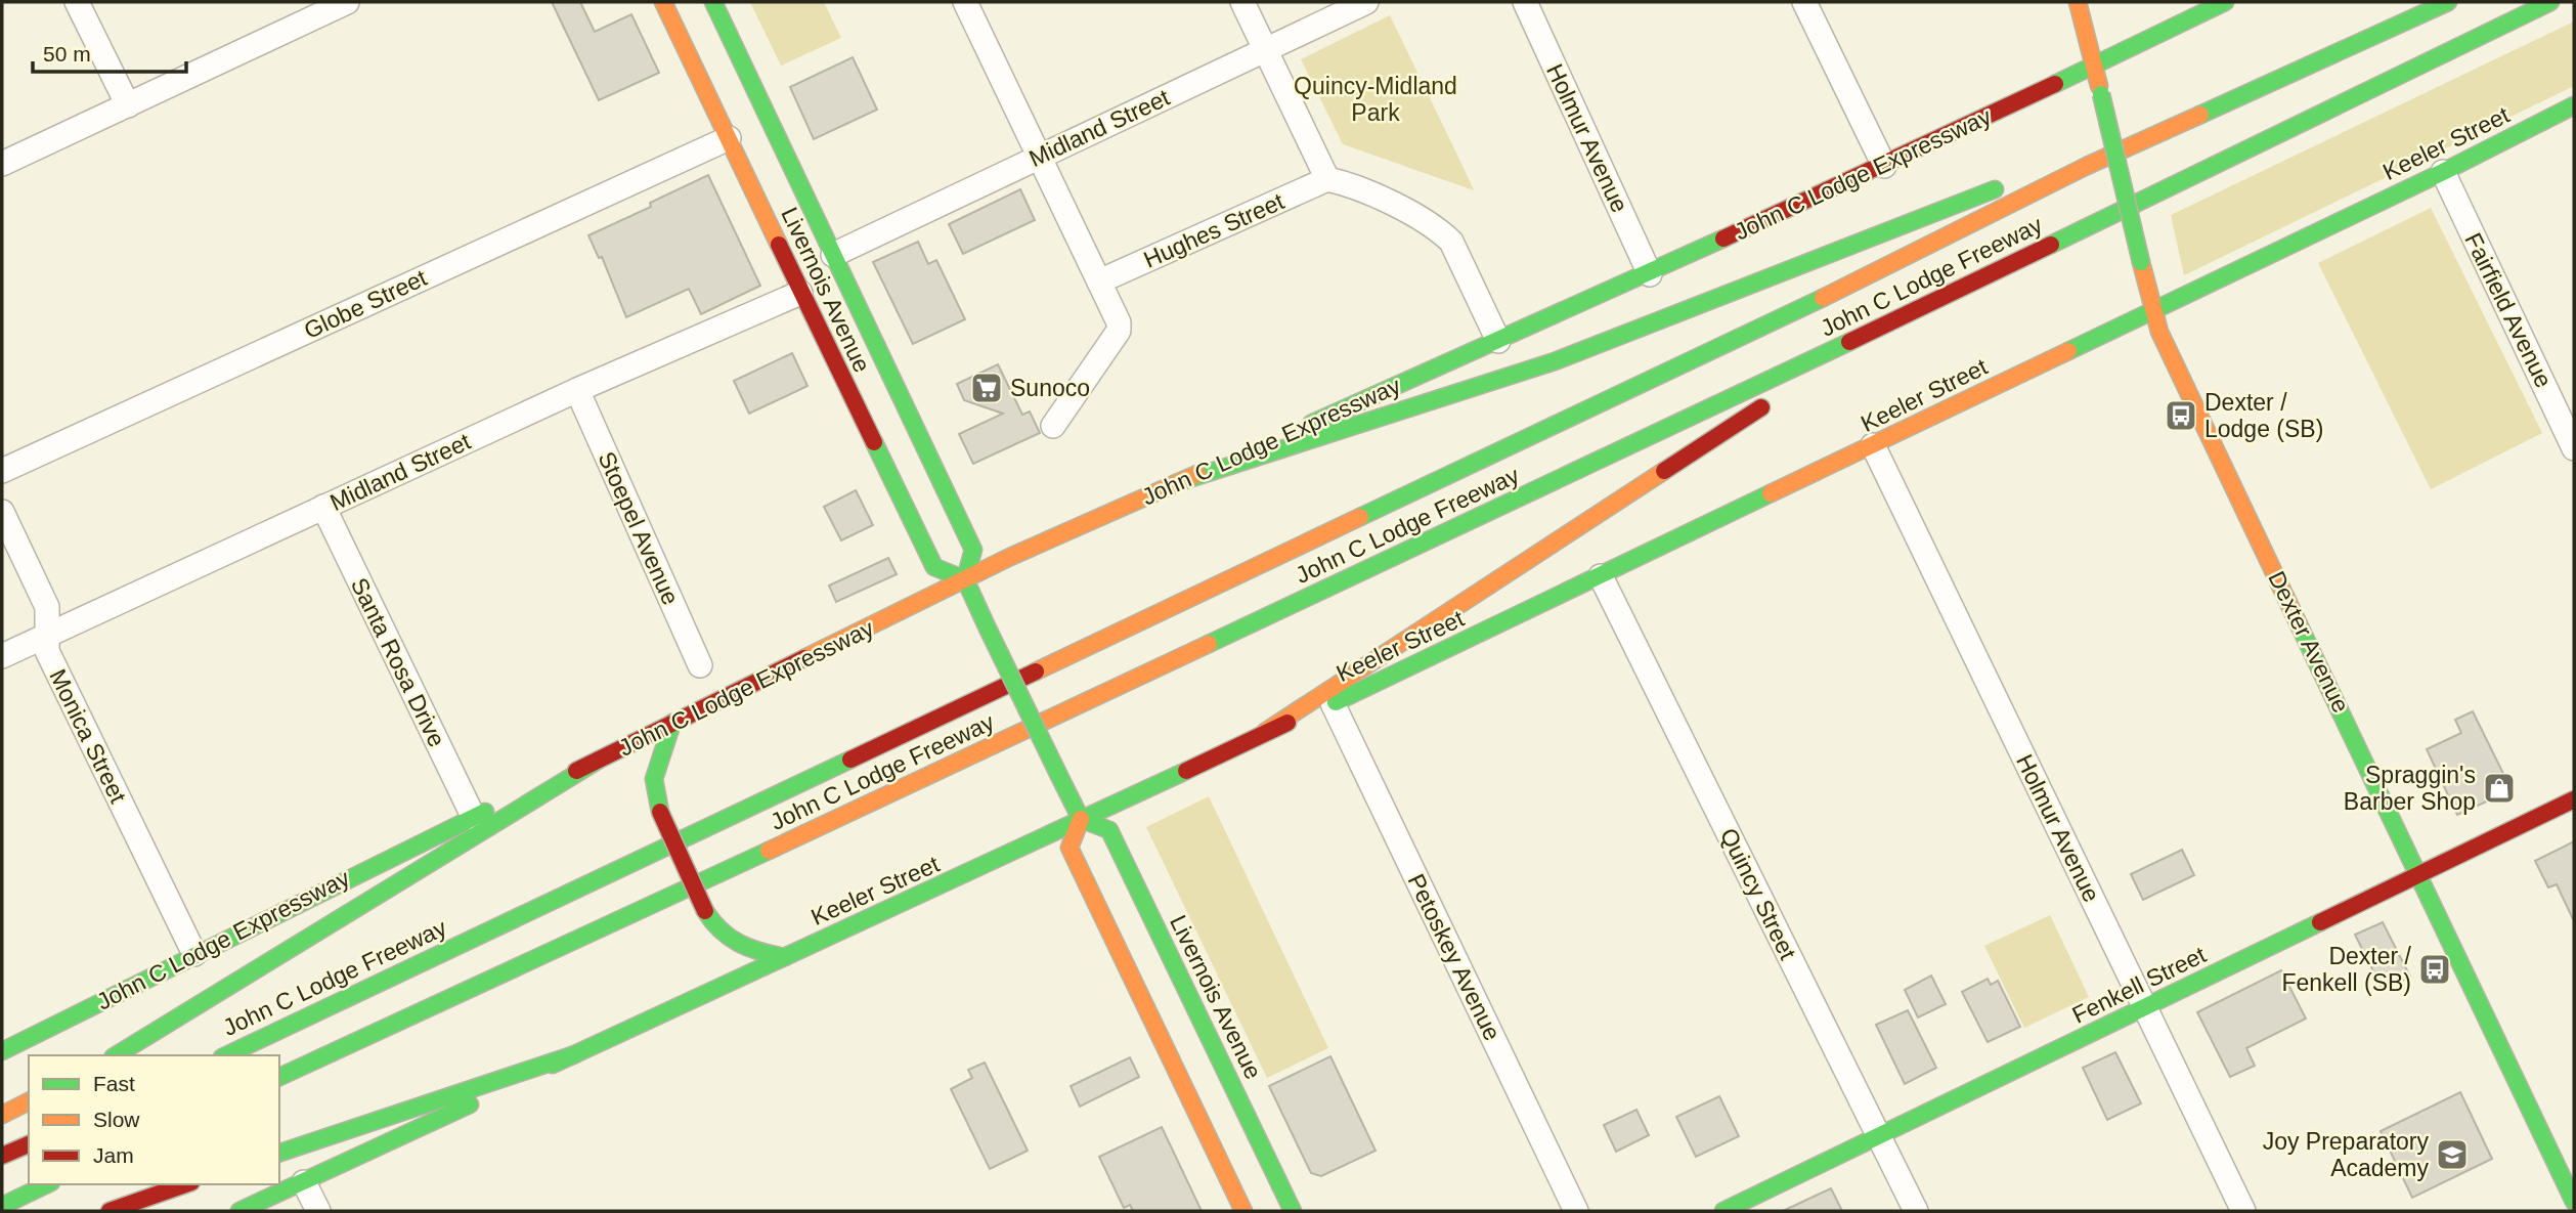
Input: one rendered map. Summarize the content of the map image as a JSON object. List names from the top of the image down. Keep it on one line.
{"streets":{"main road":["Keeler Street","John C Lodge Expressway","John C Lodge Freeway","Livernois Avenue","Dexter Avenue","Fenkell Street"],"street":["Midland Street","Holmur Avenue","Hughes Street","Globe Street","Fairfield Avenue","Stoepel Avenue","Santa Rosa Drive","Monica Street","Quincy Street","Petoskey Avenue"]},"crossings":[["Midland Street","Livernois Avenue"],["Midland Street","Stoepel Avenue"],["Midland Street","Santa Rosa Drive"],["Midland Street","Monica Street"],["Holmur Avenue","Keeler Street"],["Holmur Avenue","John C Lodge Expressway"],["Holmur Avenue","Fenkell Street"],["Keeler Street","Livernois Avenue"],["Keeler Street","Fairfield Avenue"],["Keeler Street","Dexter Avenue"],["Keeler Street","Quincy Street"],["Keeler Street","Petoskey Avenue"],["John C Lodge Expressway","Livernois Avenue"],["John C Lodge Expressway","Dexter Avenue"],["John C Lodge Expressway","Santa Rosa Drive"],["John C Lodge Expressway","Monica Street"],["Livernois Avenue","Globe Street"],["Dexter Avenue","Fenkell Street"],["Quincy Street","Fenkell Street"]],"parks":["Quincy-Midland Park"],"places":{"supermarket":["Sunoco"],"bus stop":["Dexter / Lodge (SB)","Dexter / Fenkell (SB)"],"shop":["Spraggin's Barber Shop"],"school or university":["Joy Preparatory Academy"]},"legend":["Fast","Slow","Jam"],"scale_bar":"50 m"}
